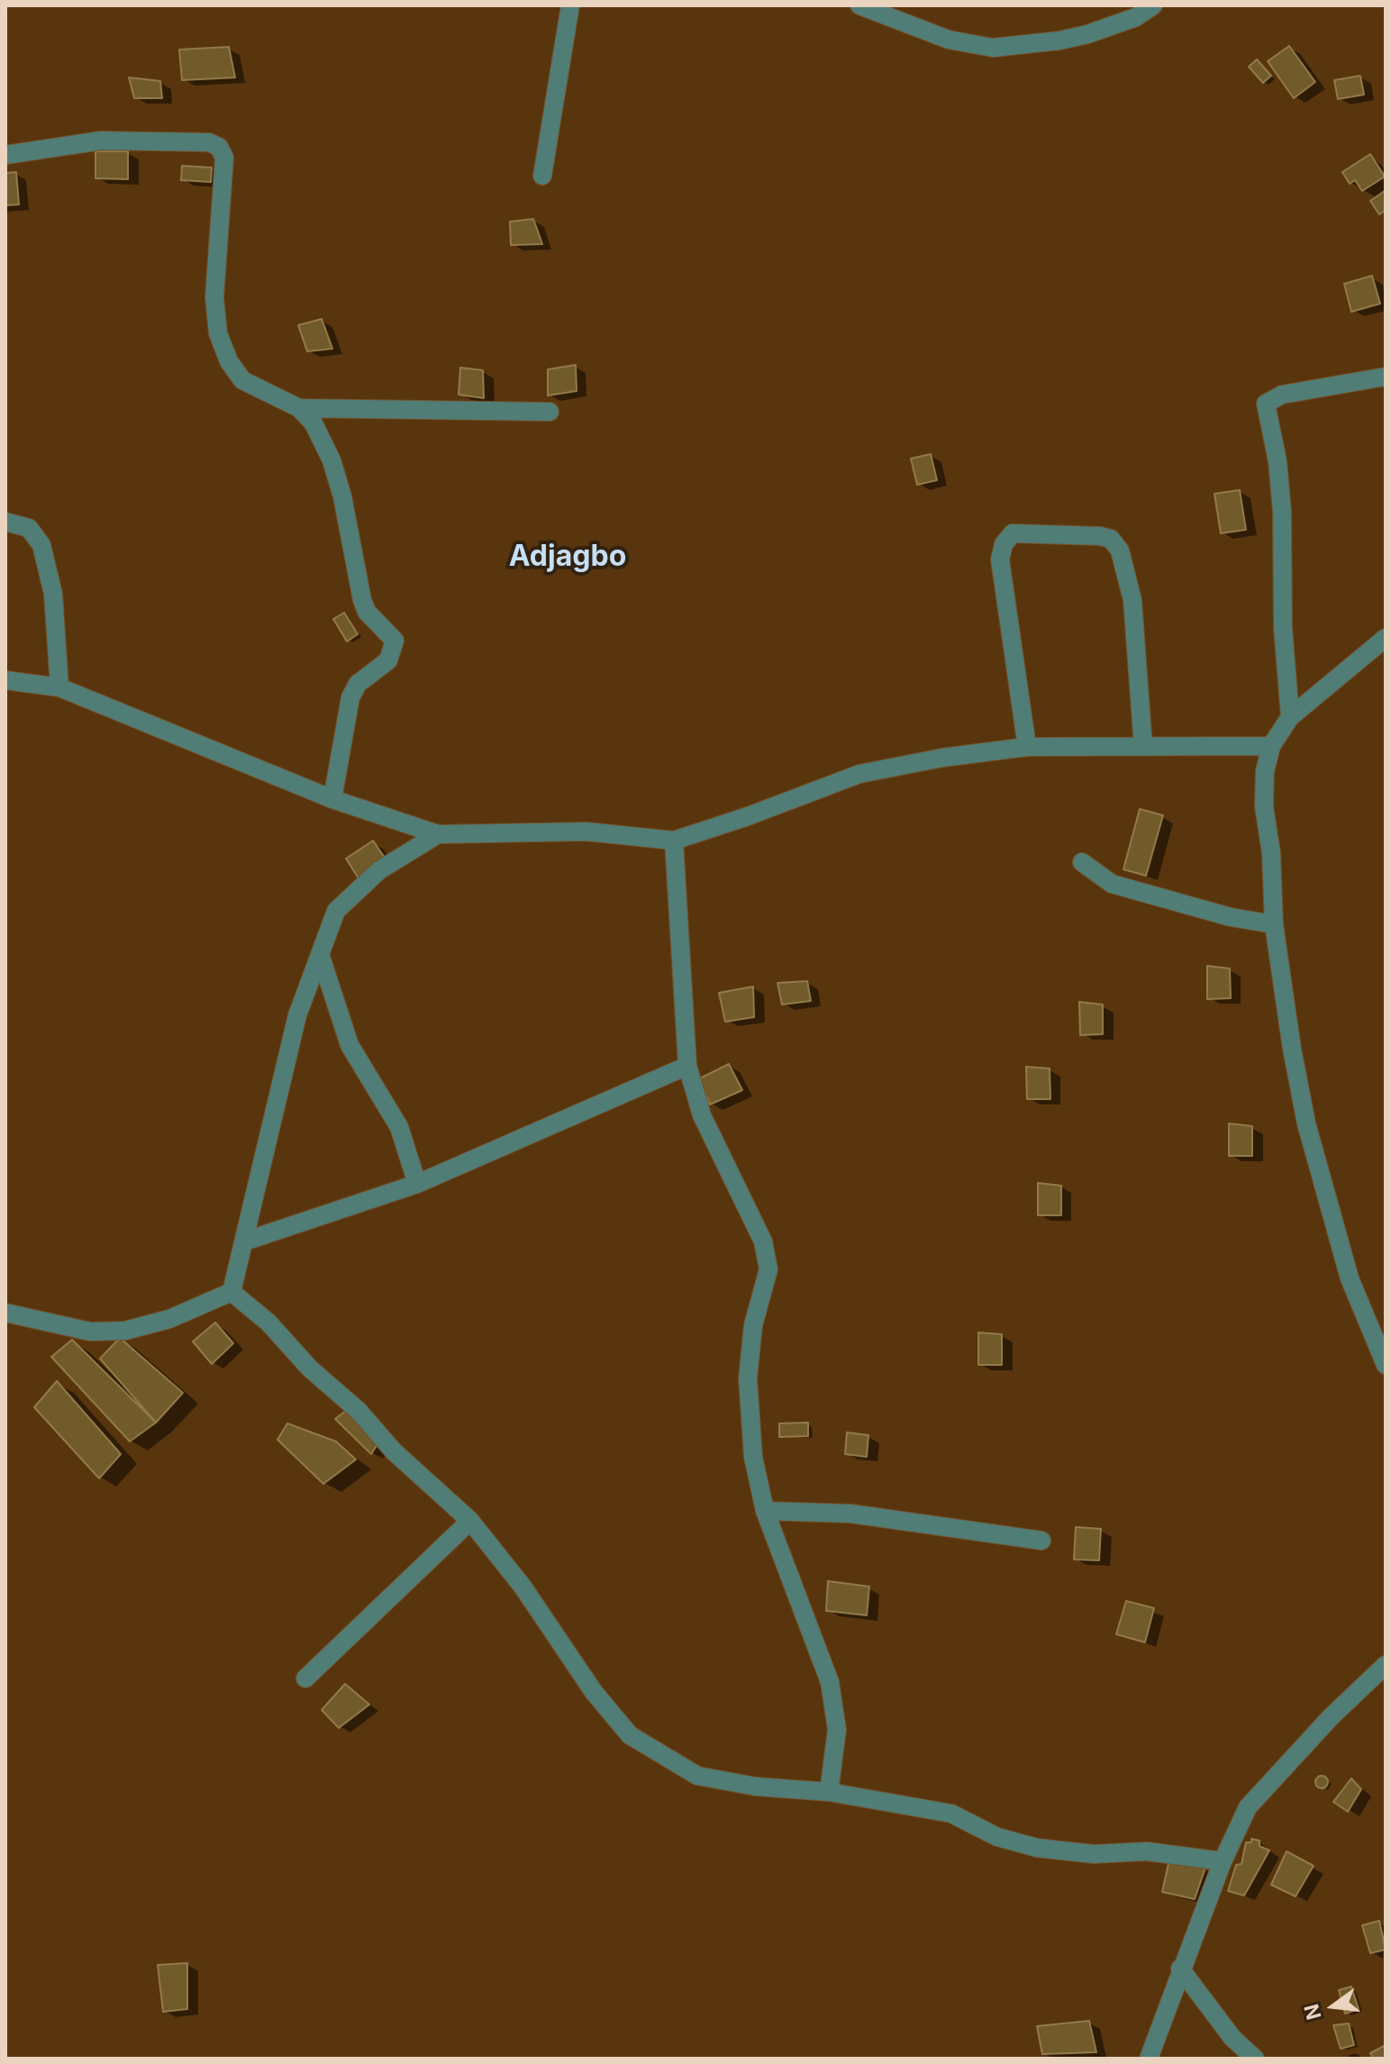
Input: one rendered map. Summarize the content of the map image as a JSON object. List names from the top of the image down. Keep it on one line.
{"districts":["Adjagbo"],"north":"left"}
